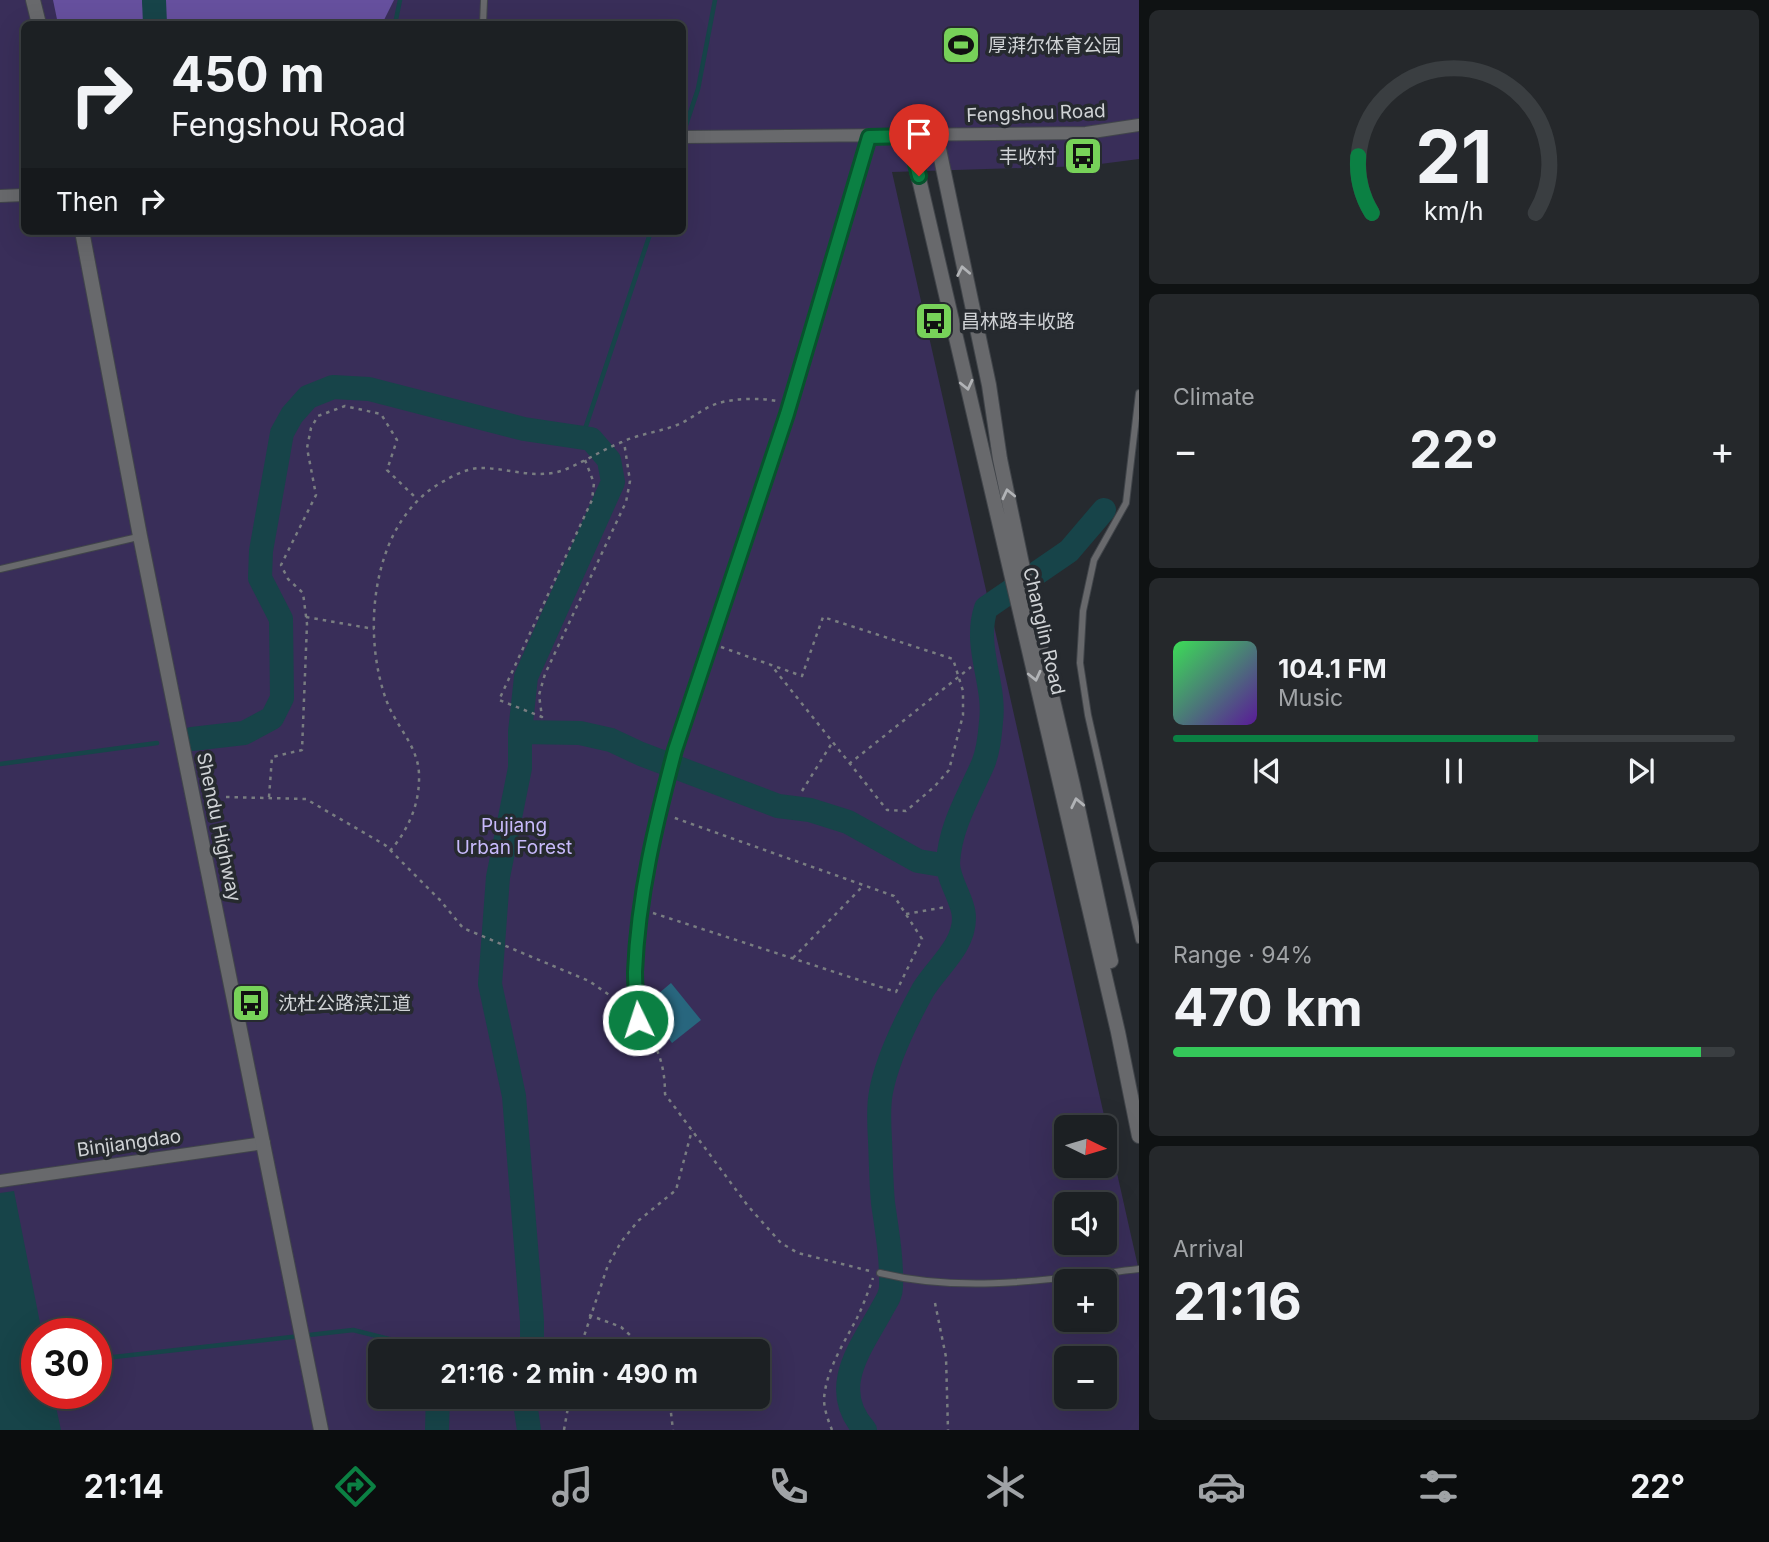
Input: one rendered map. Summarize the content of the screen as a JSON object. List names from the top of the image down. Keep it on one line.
{"streets":{"street":["Fengshou Road","Changlin Road","Shendu Highway","Binjiangdao"]},"crossings":[["Fengshou Road","Changlin Road"],["Shendu Highway","Binjiangdao"]],"parks":["Pujiang Urban Forest"],"places":{"sports":["厚湃尔体育公园"],"bus stop":["丰收村","昌林路丰收路","沈杜公路滨江道"]},"north":"right","page":{"turn":["450 m","Fengshou Road"],"then":"Then","tile":["Climate",["Range · 94%","470 km"],["Arrival","21:16"]],"heat":["−","22°","+"],"song":["104.1 FM","Music"],"map_buttons":["+","−"],"limit":"30","trip":"21:16 · 2 min · 490 m","tabs":["21:14","22°"],"gauge":["21","km/h"]}}
